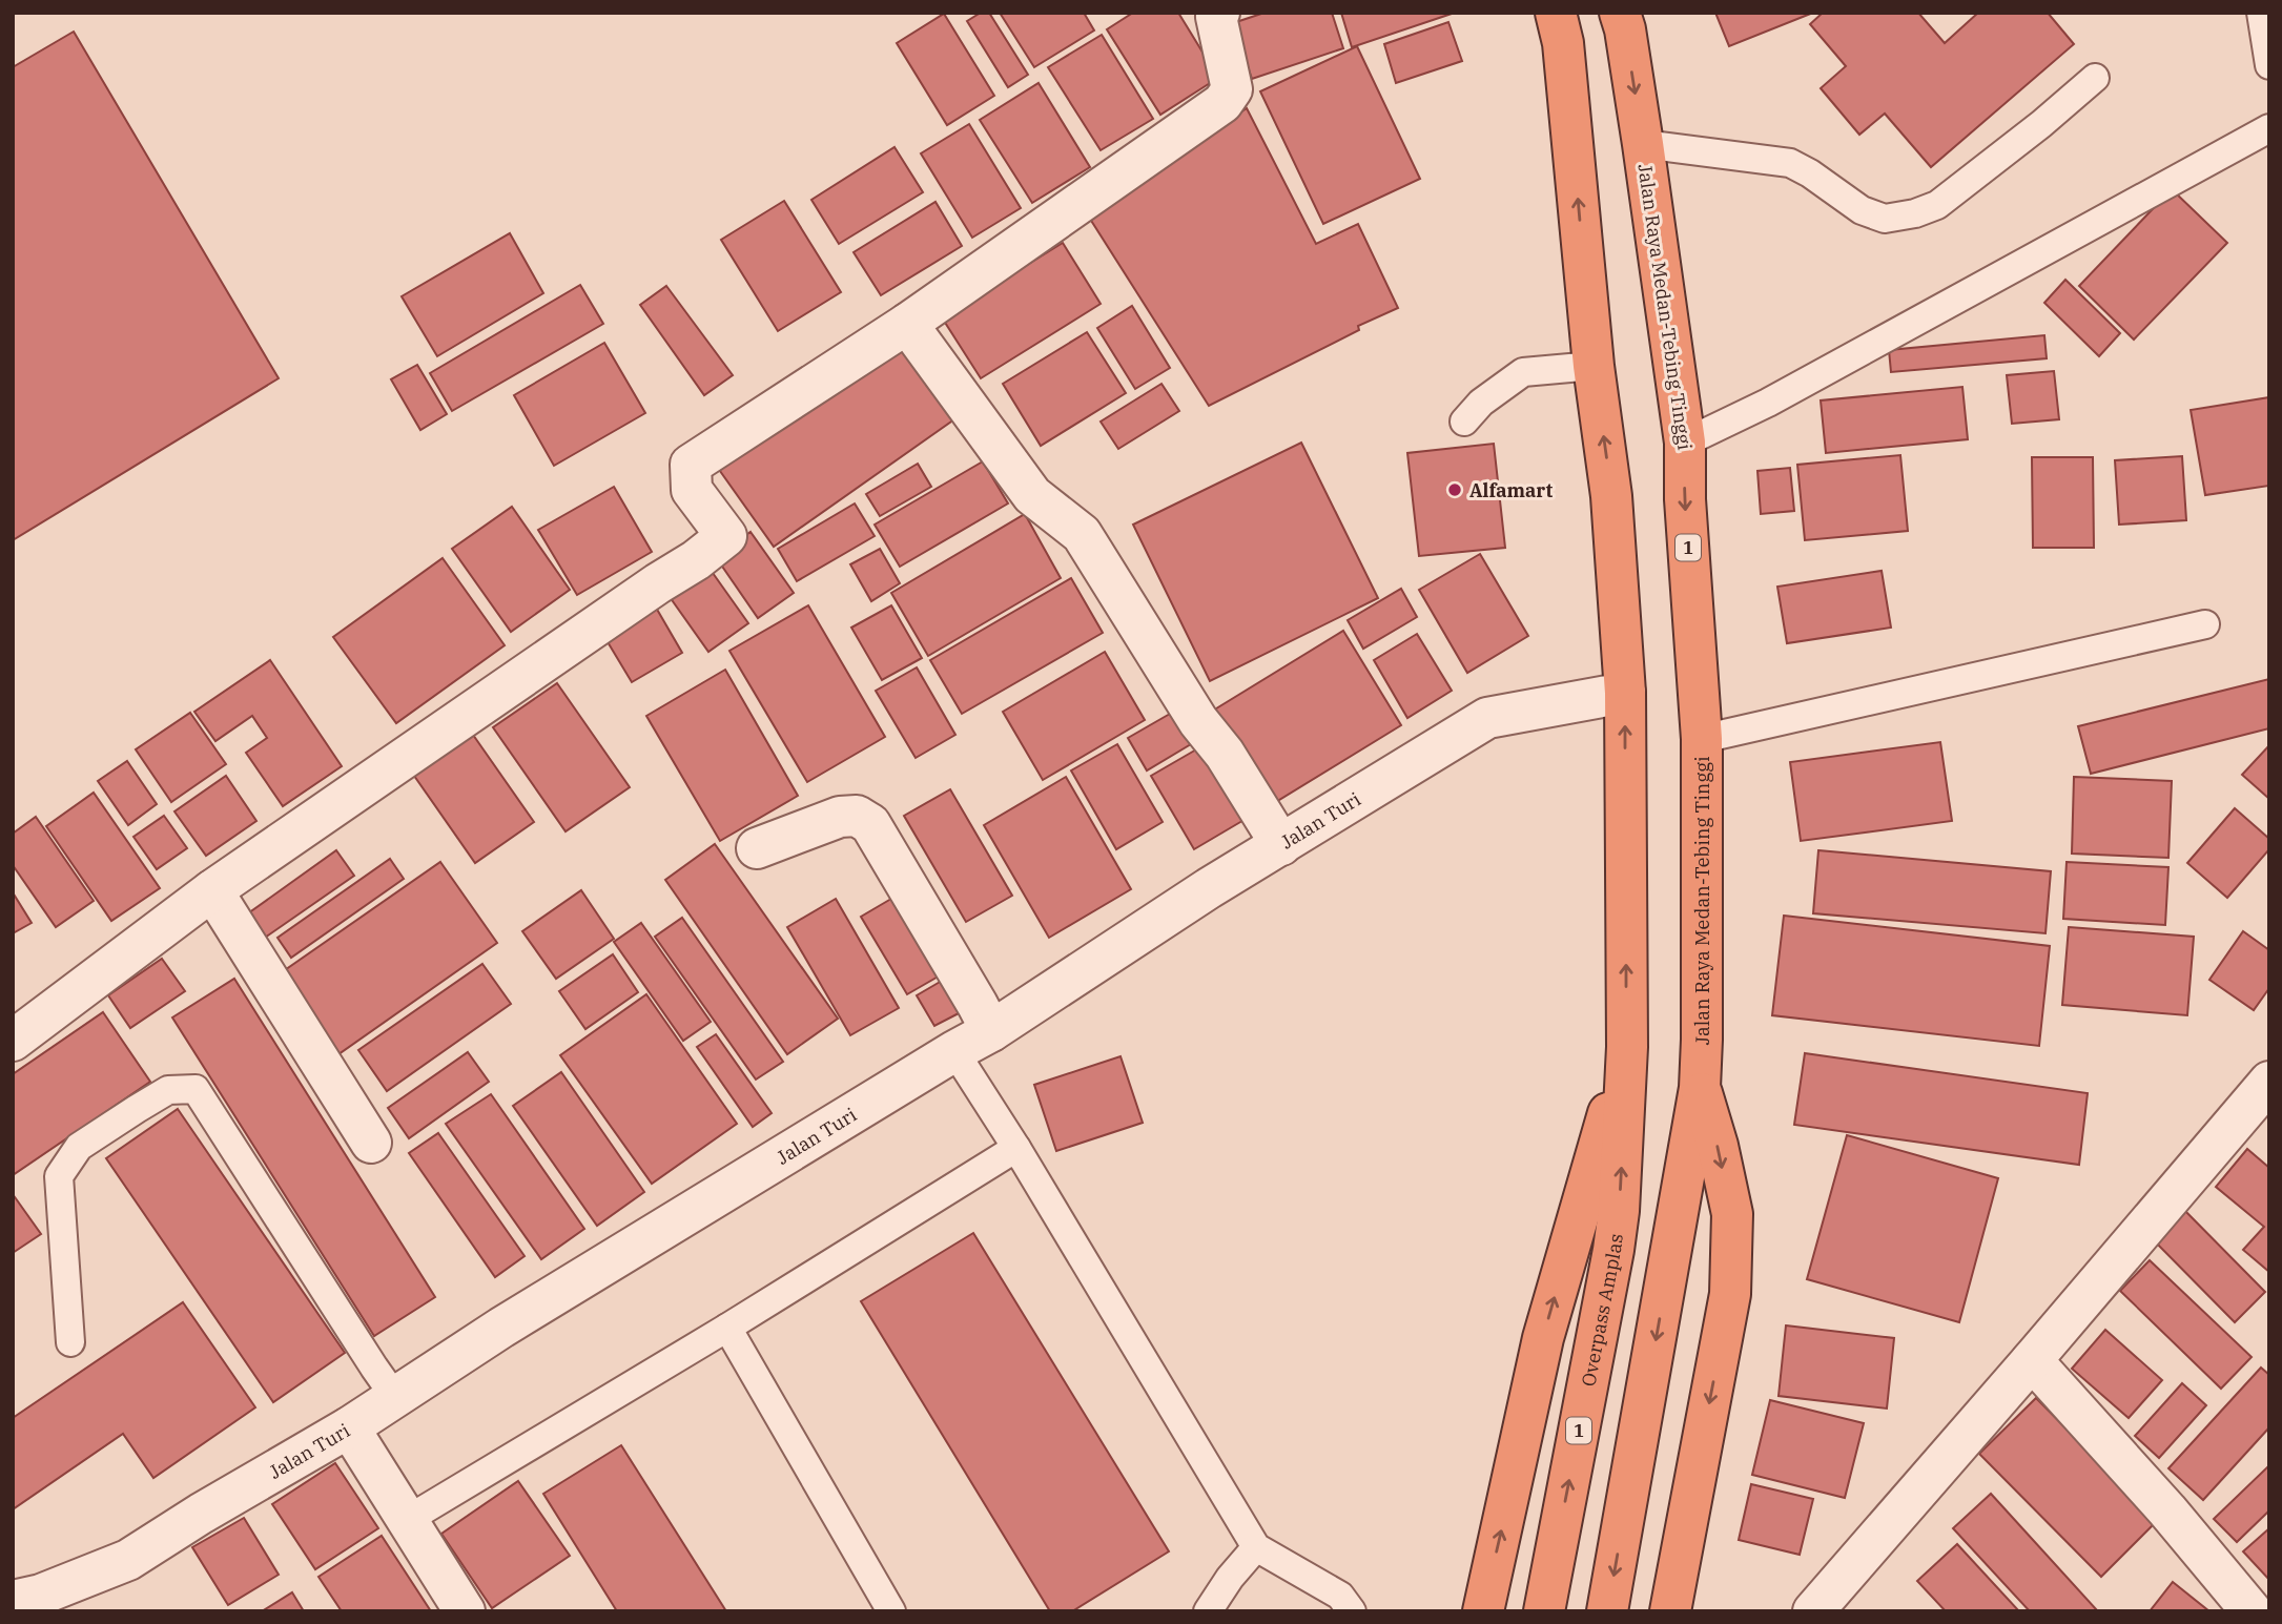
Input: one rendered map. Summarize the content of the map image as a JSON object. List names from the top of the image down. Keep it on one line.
{"streets":{"highway":["Jalan Raya Medan-Tebing Tinggi","1","Overpass Amplas"],"street":["Jalan Turi"]},"crossings":[["Jalan Raya Medan-Tebing Tinggi","1"],["1","Jalan Turi"],["1","Overpass Amplas"]],"places":["Alfamart"]}
